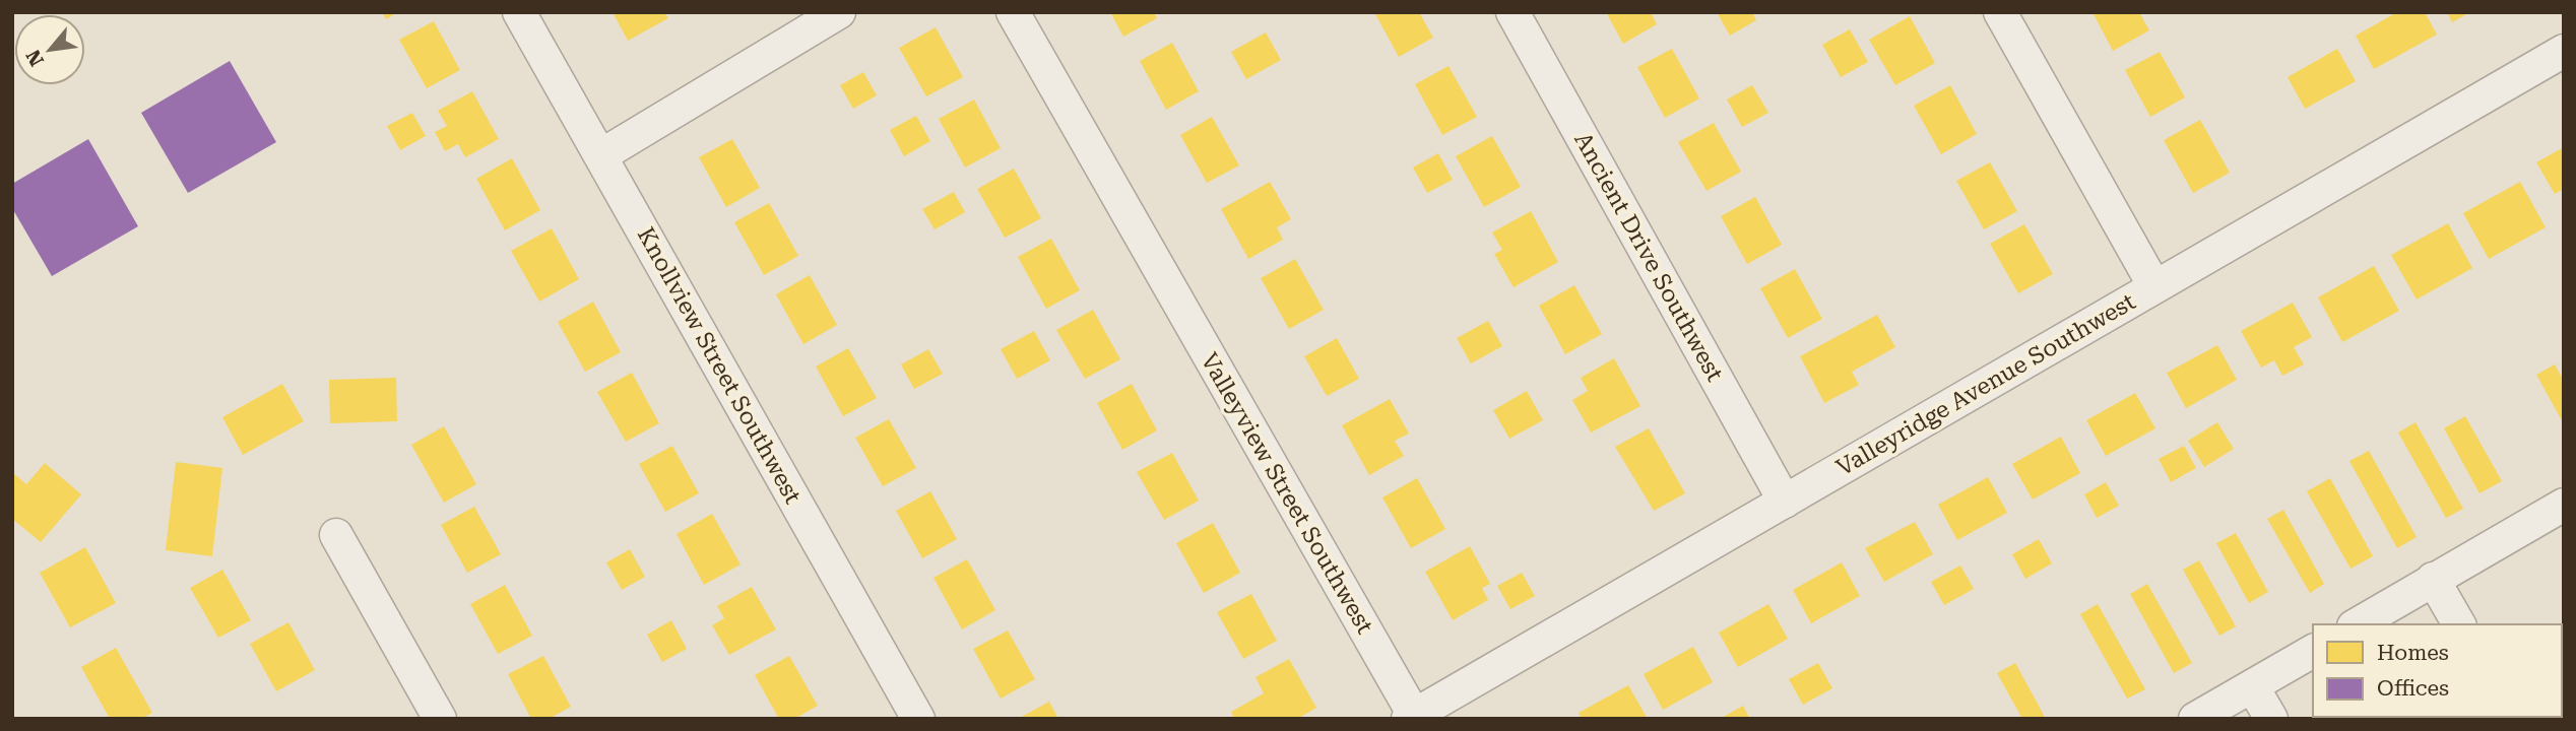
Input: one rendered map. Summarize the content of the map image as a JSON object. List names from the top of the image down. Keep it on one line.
{"streets":{"street":["Ancient Drive Southwest","Knollview Street Southwest","Valleyridge Avenue Southwest","Valleyview Street Southwest"]},"crossings":[["Ancient Drive Southwest","Valleyridge Avenue Southwest"],["Valleyridge Avenue Southwest","Valleyview Street Southwest"]],"legend":["Homes","Offices"],"north":"bottom left"}
